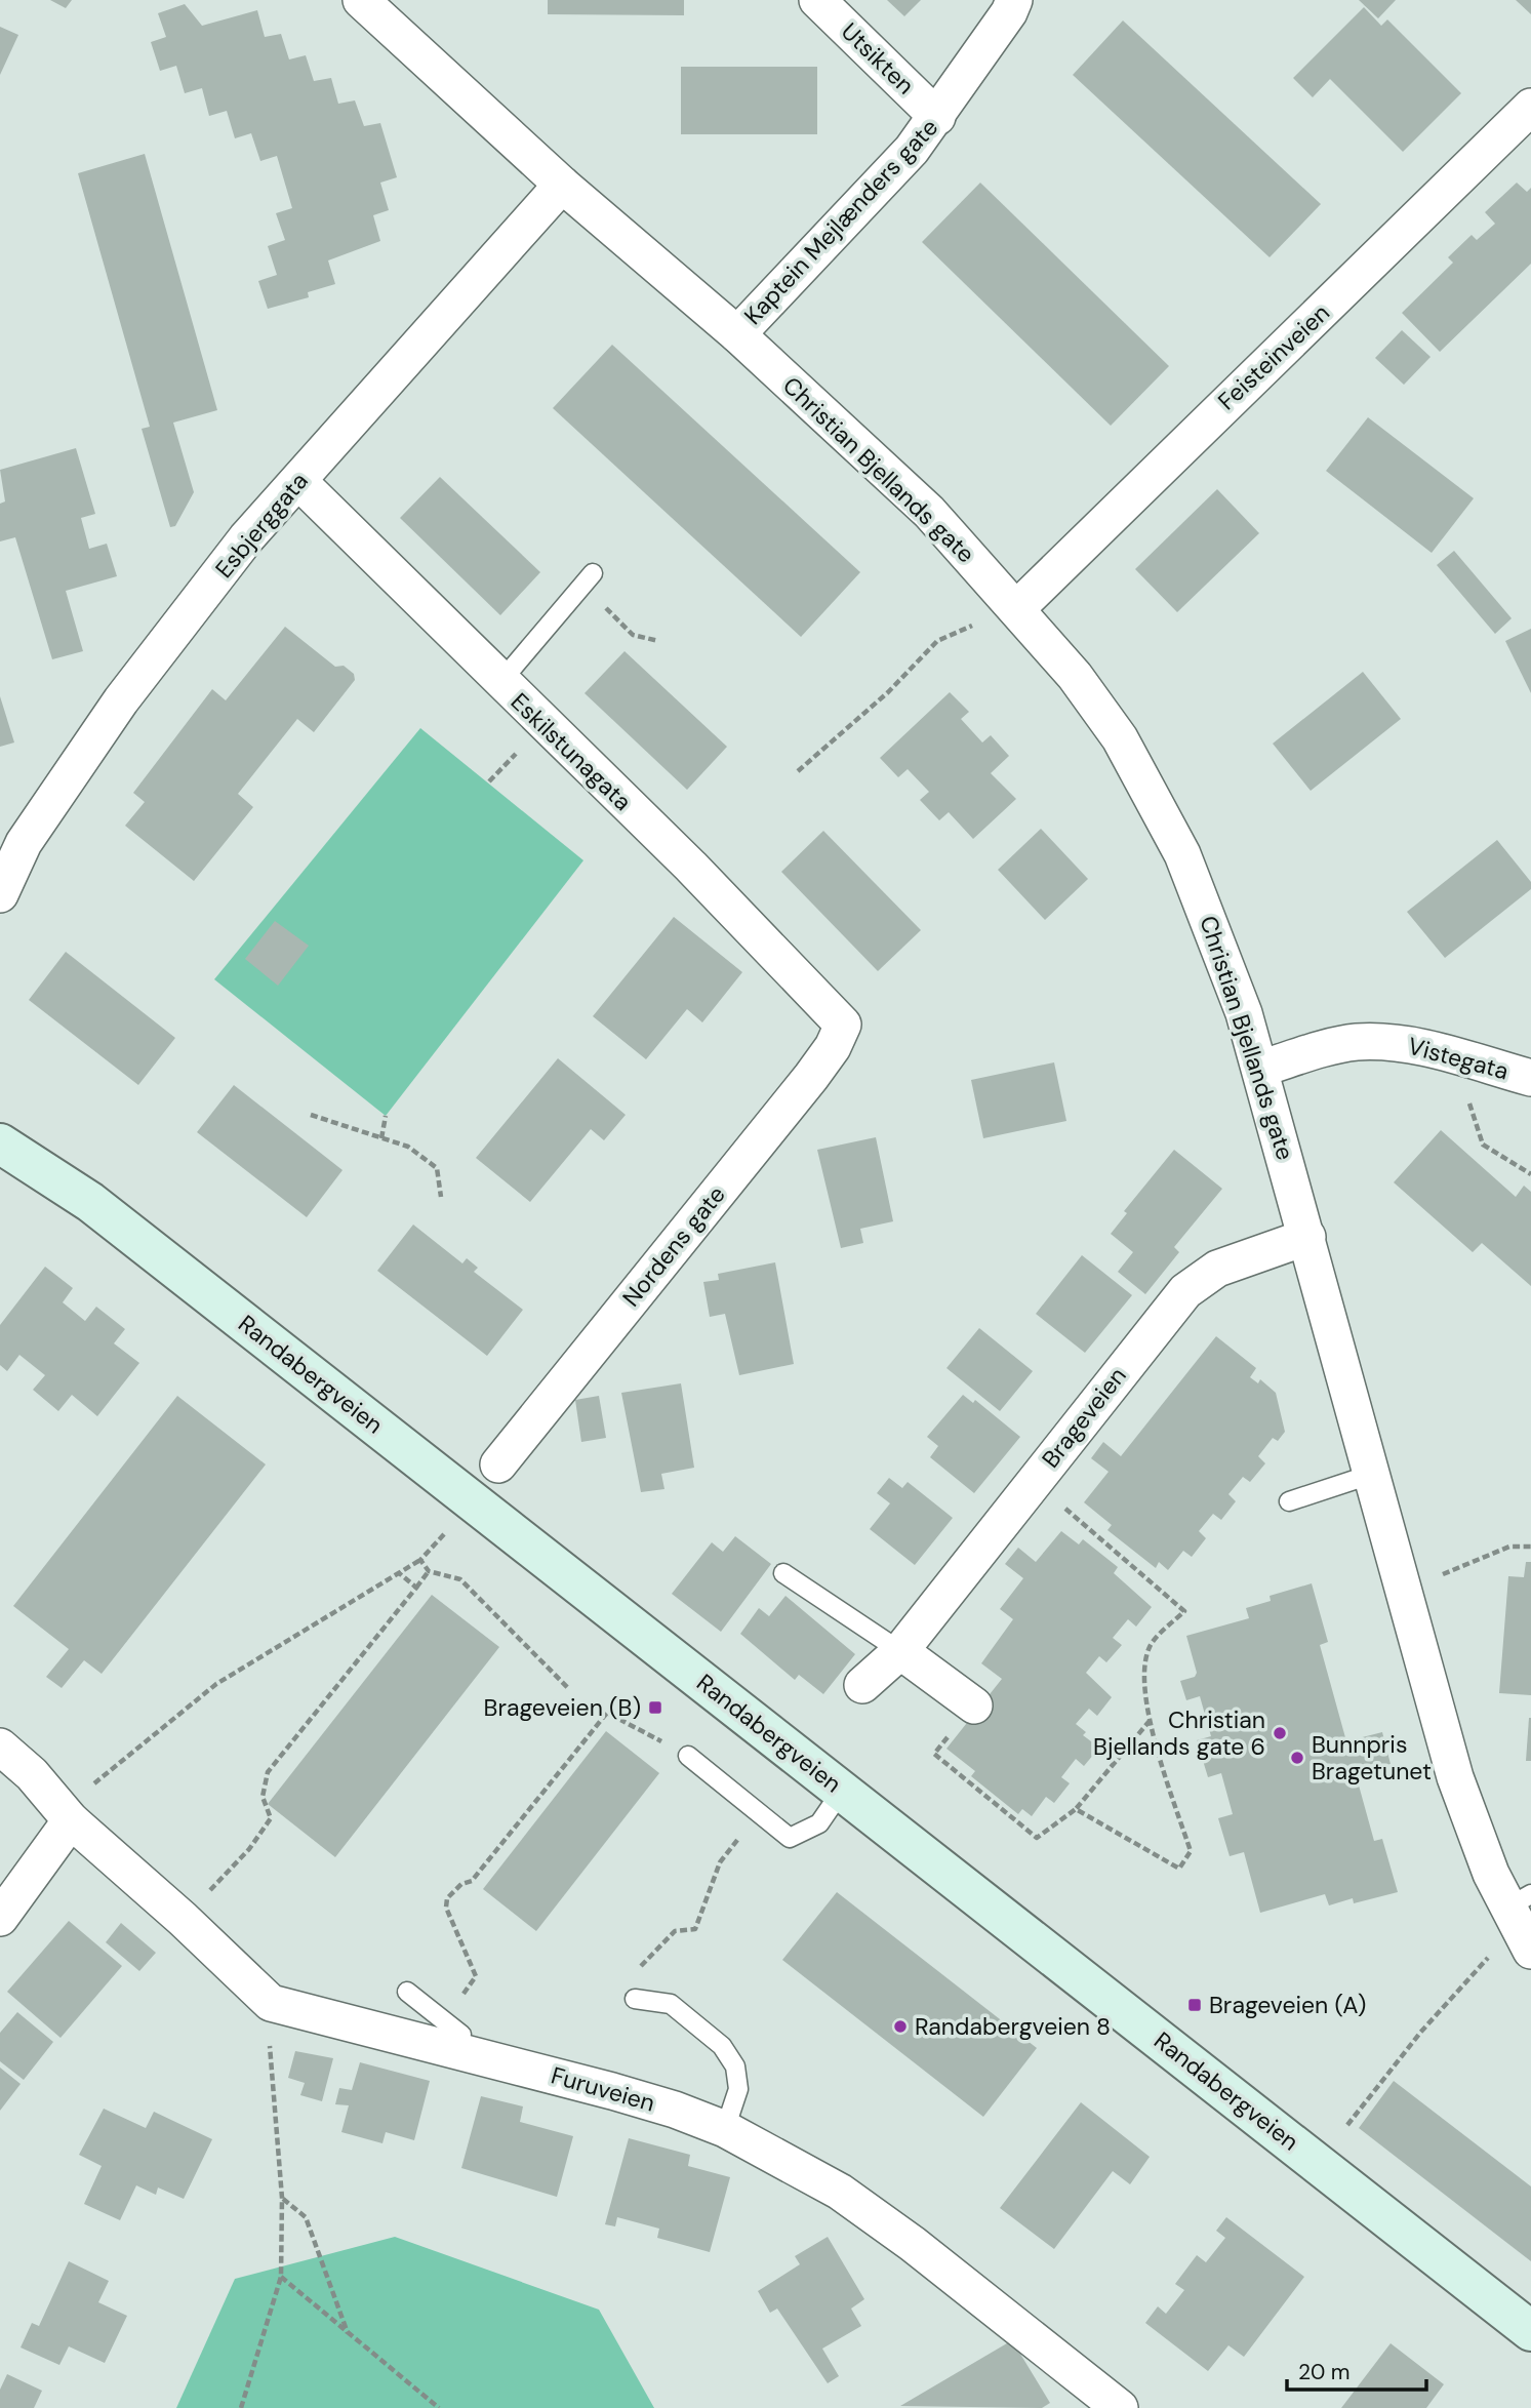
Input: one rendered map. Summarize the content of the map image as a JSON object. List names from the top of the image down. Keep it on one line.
{"streets":{"main road":["Randabergveien"],"street":["Utsikten","Kaptein Mejlænders gate","Feisteinveien","Christian Bjellands gate","Esbjerggata","Eskilstunagata","Vistegata","Nordens gate","Brageveien","Furuveien"]},"crossings":[["Utsikten","Kaptein Mejlænders gate"],["Kaptein Mejlænders gate","Christian Bjellands gate"],["Feisteinveien","Christian Bjellands gate"],["Christian Bjellands gate","Esbjerggata"],["Christian Bjellands gate","Vistegata"],["Christian Bjellands gate","Brageveien"],["Esbjerggata","Eskilstunagata"],["Eskilstunagata","Nordens gate"]],"places":{"transit":["Brageveien (B)","Brageveien (A)"],"other":["Christian Bjellands gate 6","Bunnpris Bragetunet","Randabergveien 8"]},"scale_bar":"20 m"}
